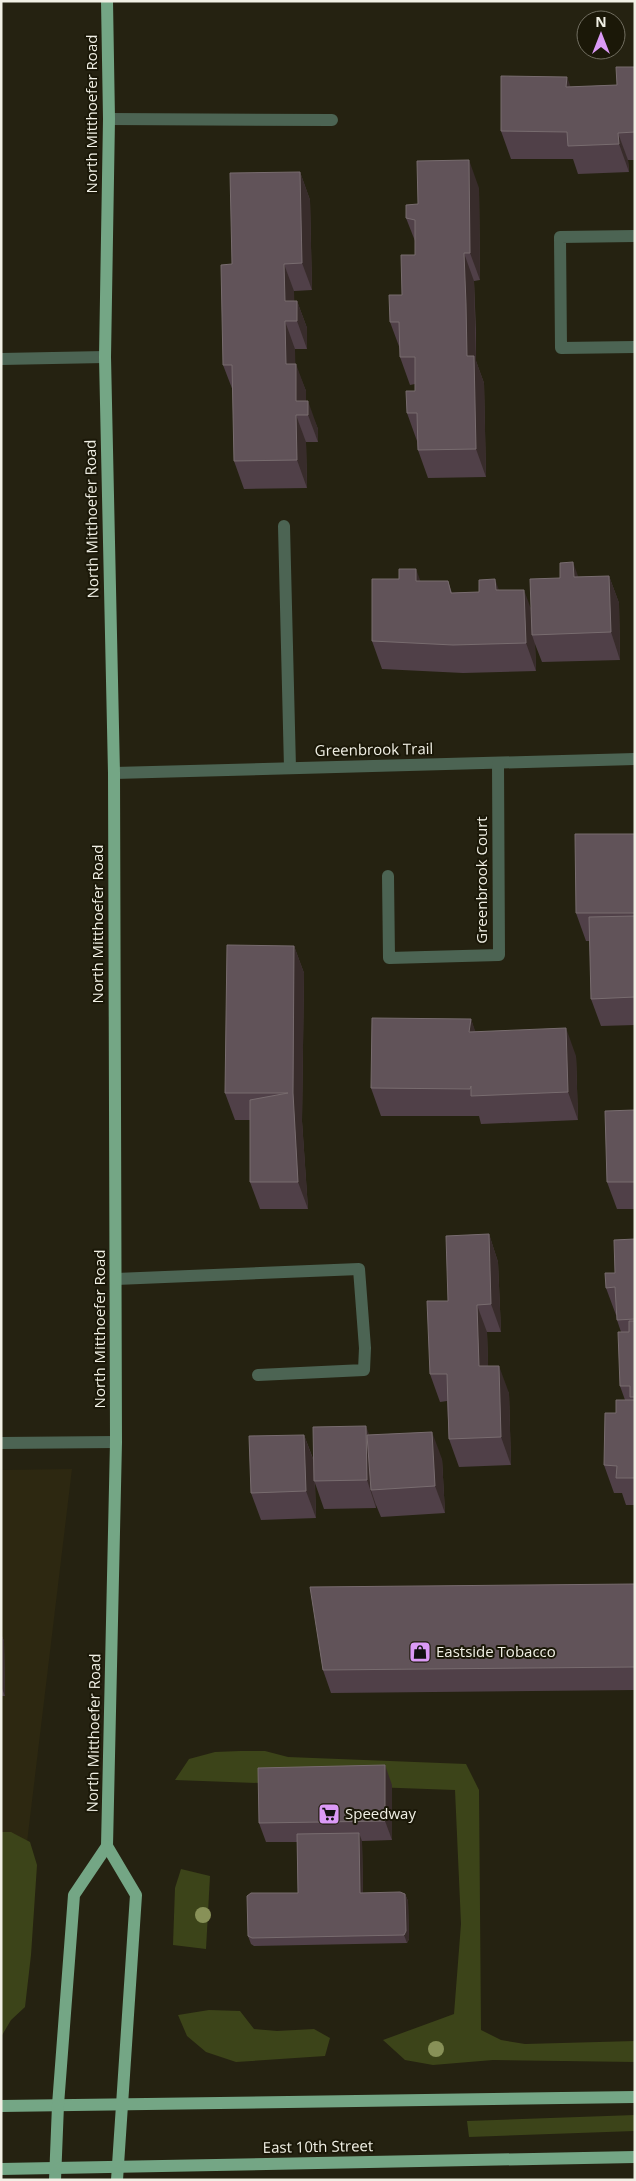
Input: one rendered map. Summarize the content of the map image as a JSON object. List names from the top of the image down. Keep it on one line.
{"streets":{"main road":["North Mitthoefer Road","East 10th Street"],"street":["Greenbrook Trail","Greenbrook Court"]},"crossings":[["North Mitthoefer Road","Greenbrook Trail"],["Greenbrook Trail","Greenbrook Court"]],"places":{"shop":["Eastside Tobacco"],"supermarket":["Speedway"]},"north":"top"}
